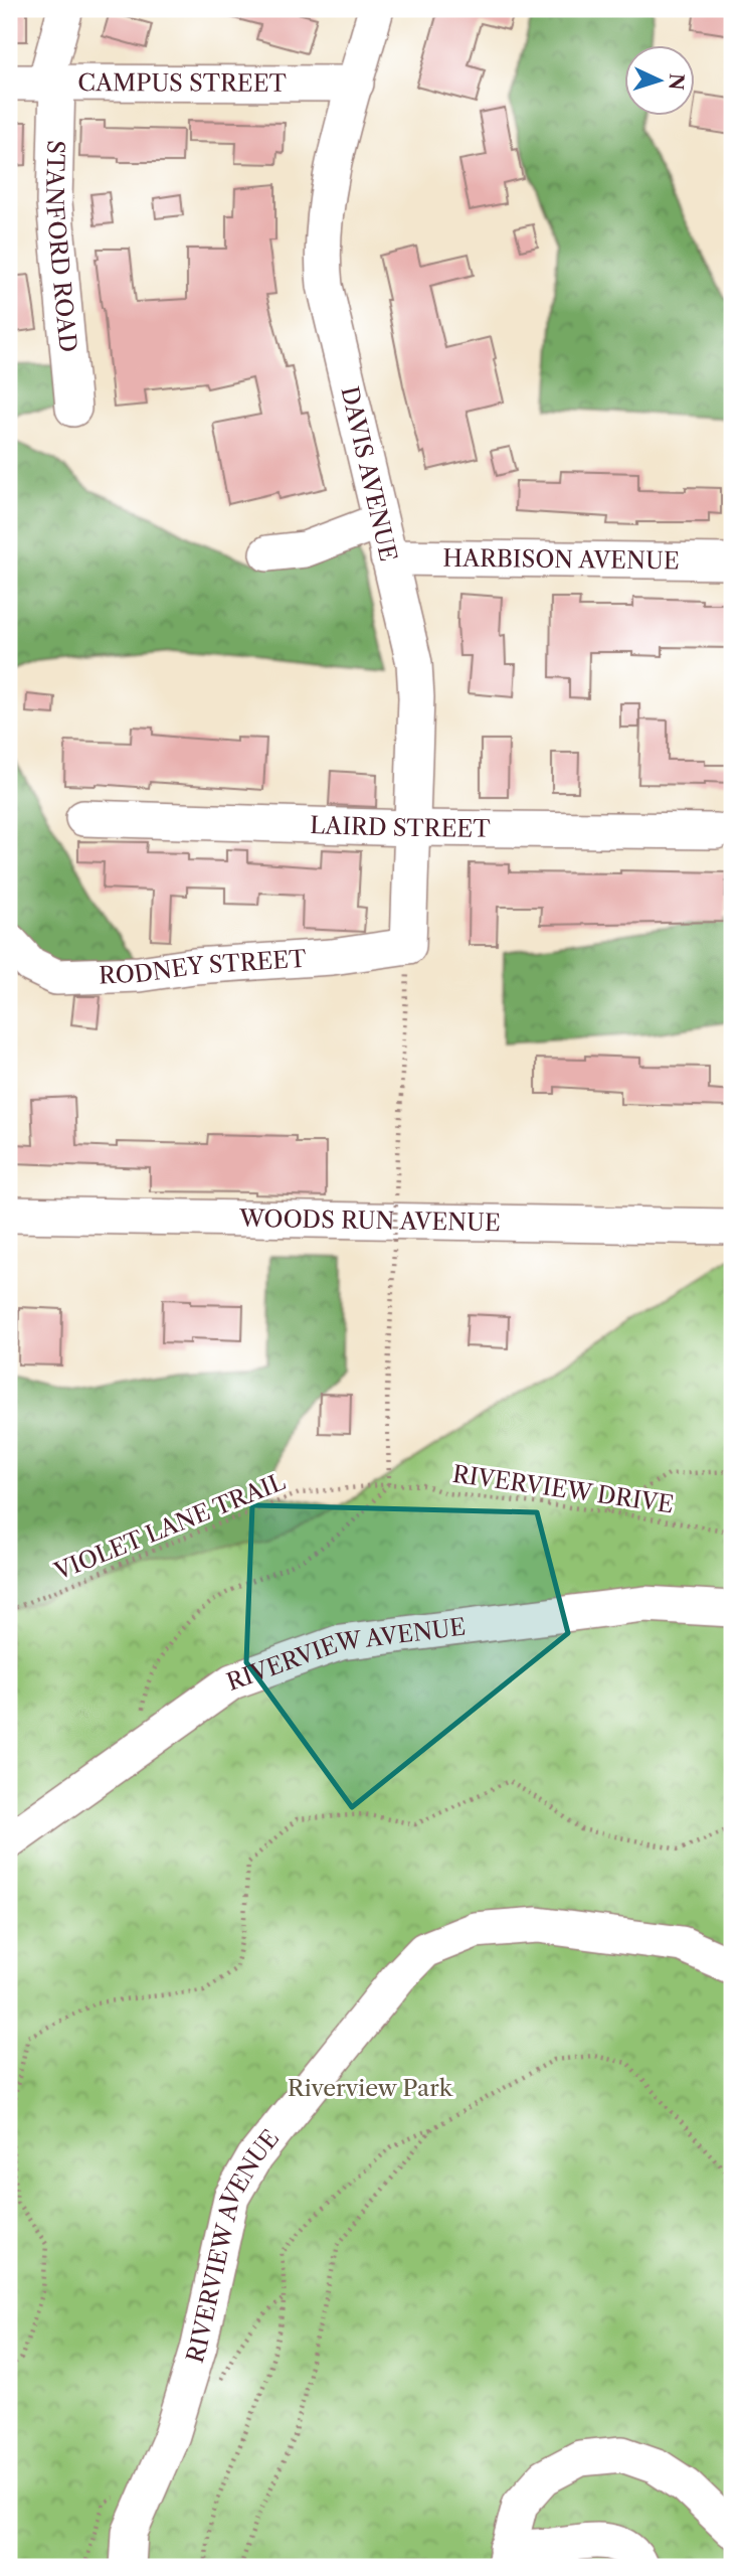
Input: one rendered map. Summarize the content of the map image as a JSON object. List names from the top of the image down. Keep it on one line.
{"streets":{"street":["CAMPUS STREET","STANFORD ROAD","DAVIS AVENUE","HARBISON AVENUE","LAIRD STREET","RODNEY STREET","WOODS RUN AVENUE","RIVERVIEW AVENUE"],"path":["RIVERVIEW DRIVE","VIOLET LANE TRAIL"]},"crossings":[["CAMPUS STREET","STANFORD ROAD"],["CAMPUS STREET","DAVIS AVENUE"],["DAVIS AVENUE","HARBISON AVENUE"],["DAVIS AVENUE","LAIRD STREET"],["DAVIS AVENUE","RODNEY STREET"],["RIVERVIEW DRIVE","VIOLET LANE TRAIL"]],"parks":["Riverview Park"],"north":"right"}
